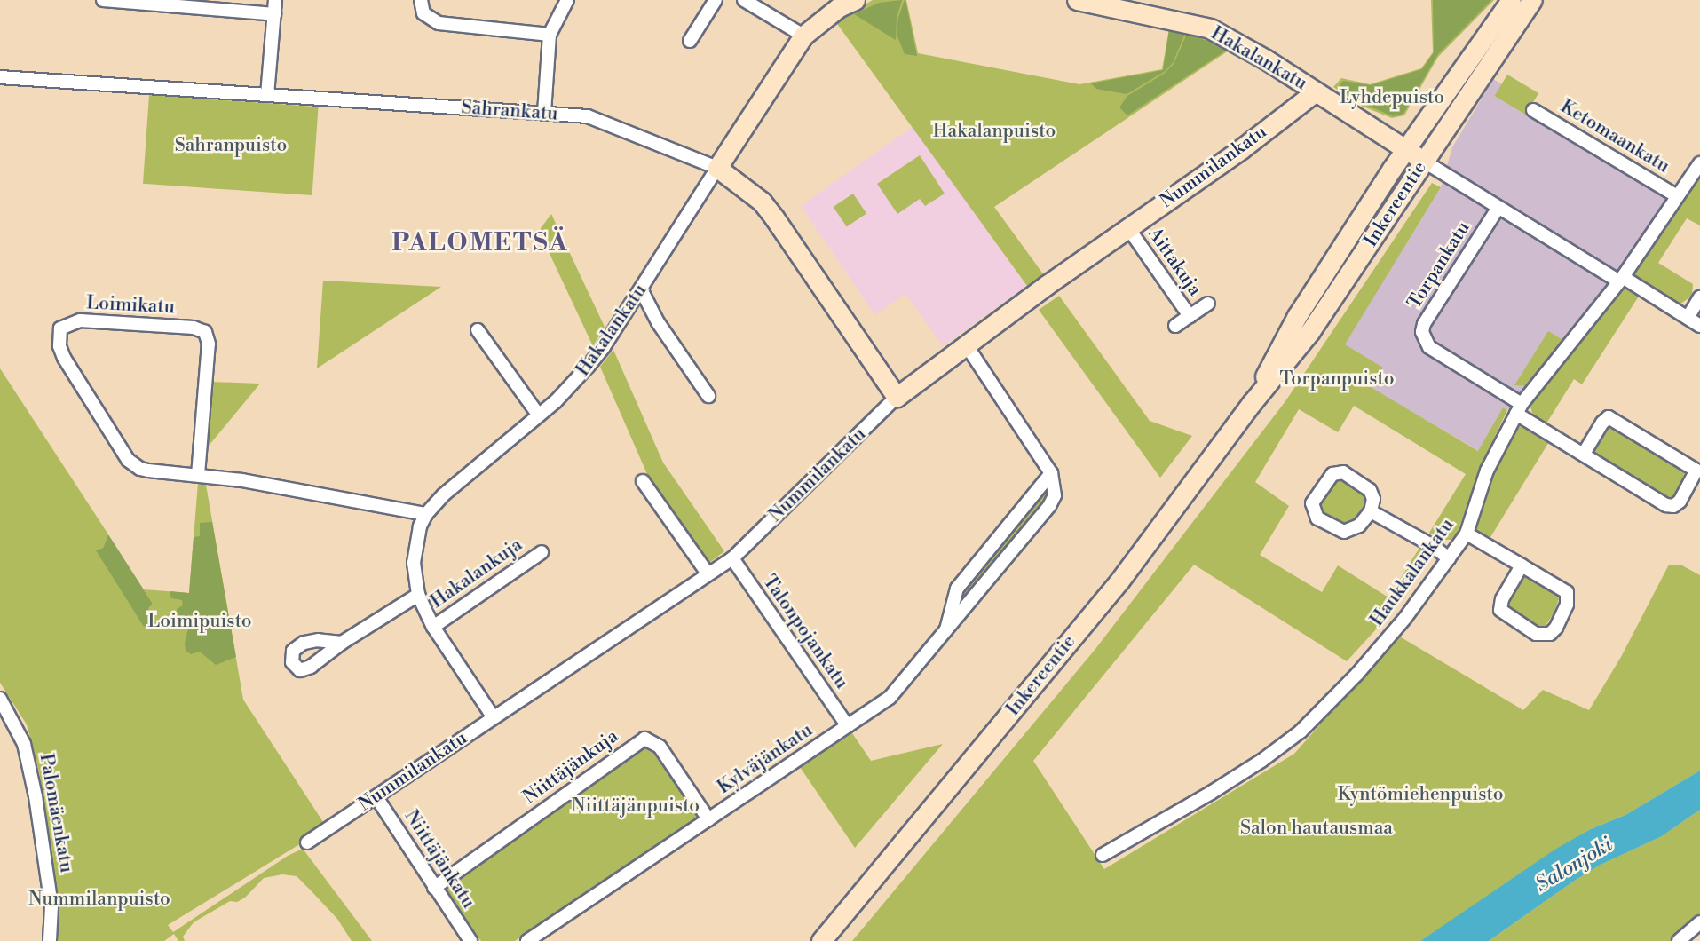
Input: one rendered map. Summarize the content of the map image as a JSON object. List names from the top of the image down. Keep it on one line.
{"streets":{"street":["Hakalankatu","Sahrankatu","Ketomaankatu","Nummilankatu","Inkereentie","Aittakuja","Torpankatu","Loimikatu","Haukkalankatu","Hakalankuja","Talonpojankatu","Kylväjänkatu","Niittäjänkuja","Palomäenkatu","Niittäjänkatu"]},"crossings":[["Hakalankatu","Sahrankatu"],["Hakalankatu","Nummilankatu"],["Hakalankatu","Inkereentie"],["Hakalankatu","Loimikatu"],["Hakalankatu","Hakalankuja"],["Sahrankatu","Nummilankatu"],["Ketomaankatu","Haukkalankatu"],["Nummilankatu","Aittakuja"],["Nummilankatu","Talonpojankatu"],["Nummilankatu","Niittäjänkatu"],["Torpankatu","Haukkalankatu"],["Talonpojankatu","Kylväjänkatu"],["Kylväjänkatu","Niittäjänkuja"],["Niittäjänkuja","Niittäjänkatu"]],"districts":["PALOMETSÄ"],"water":["Salonjoki"],"parks":["Lyhdepuisto","Hakalanpuisto","Sahranpuisto","Torpanpuisto","Loimipuisto","Kyntömiehenpuisto","Niittäjänpuisto","Salon hautausmaa","Nummilanpuisto"]}
